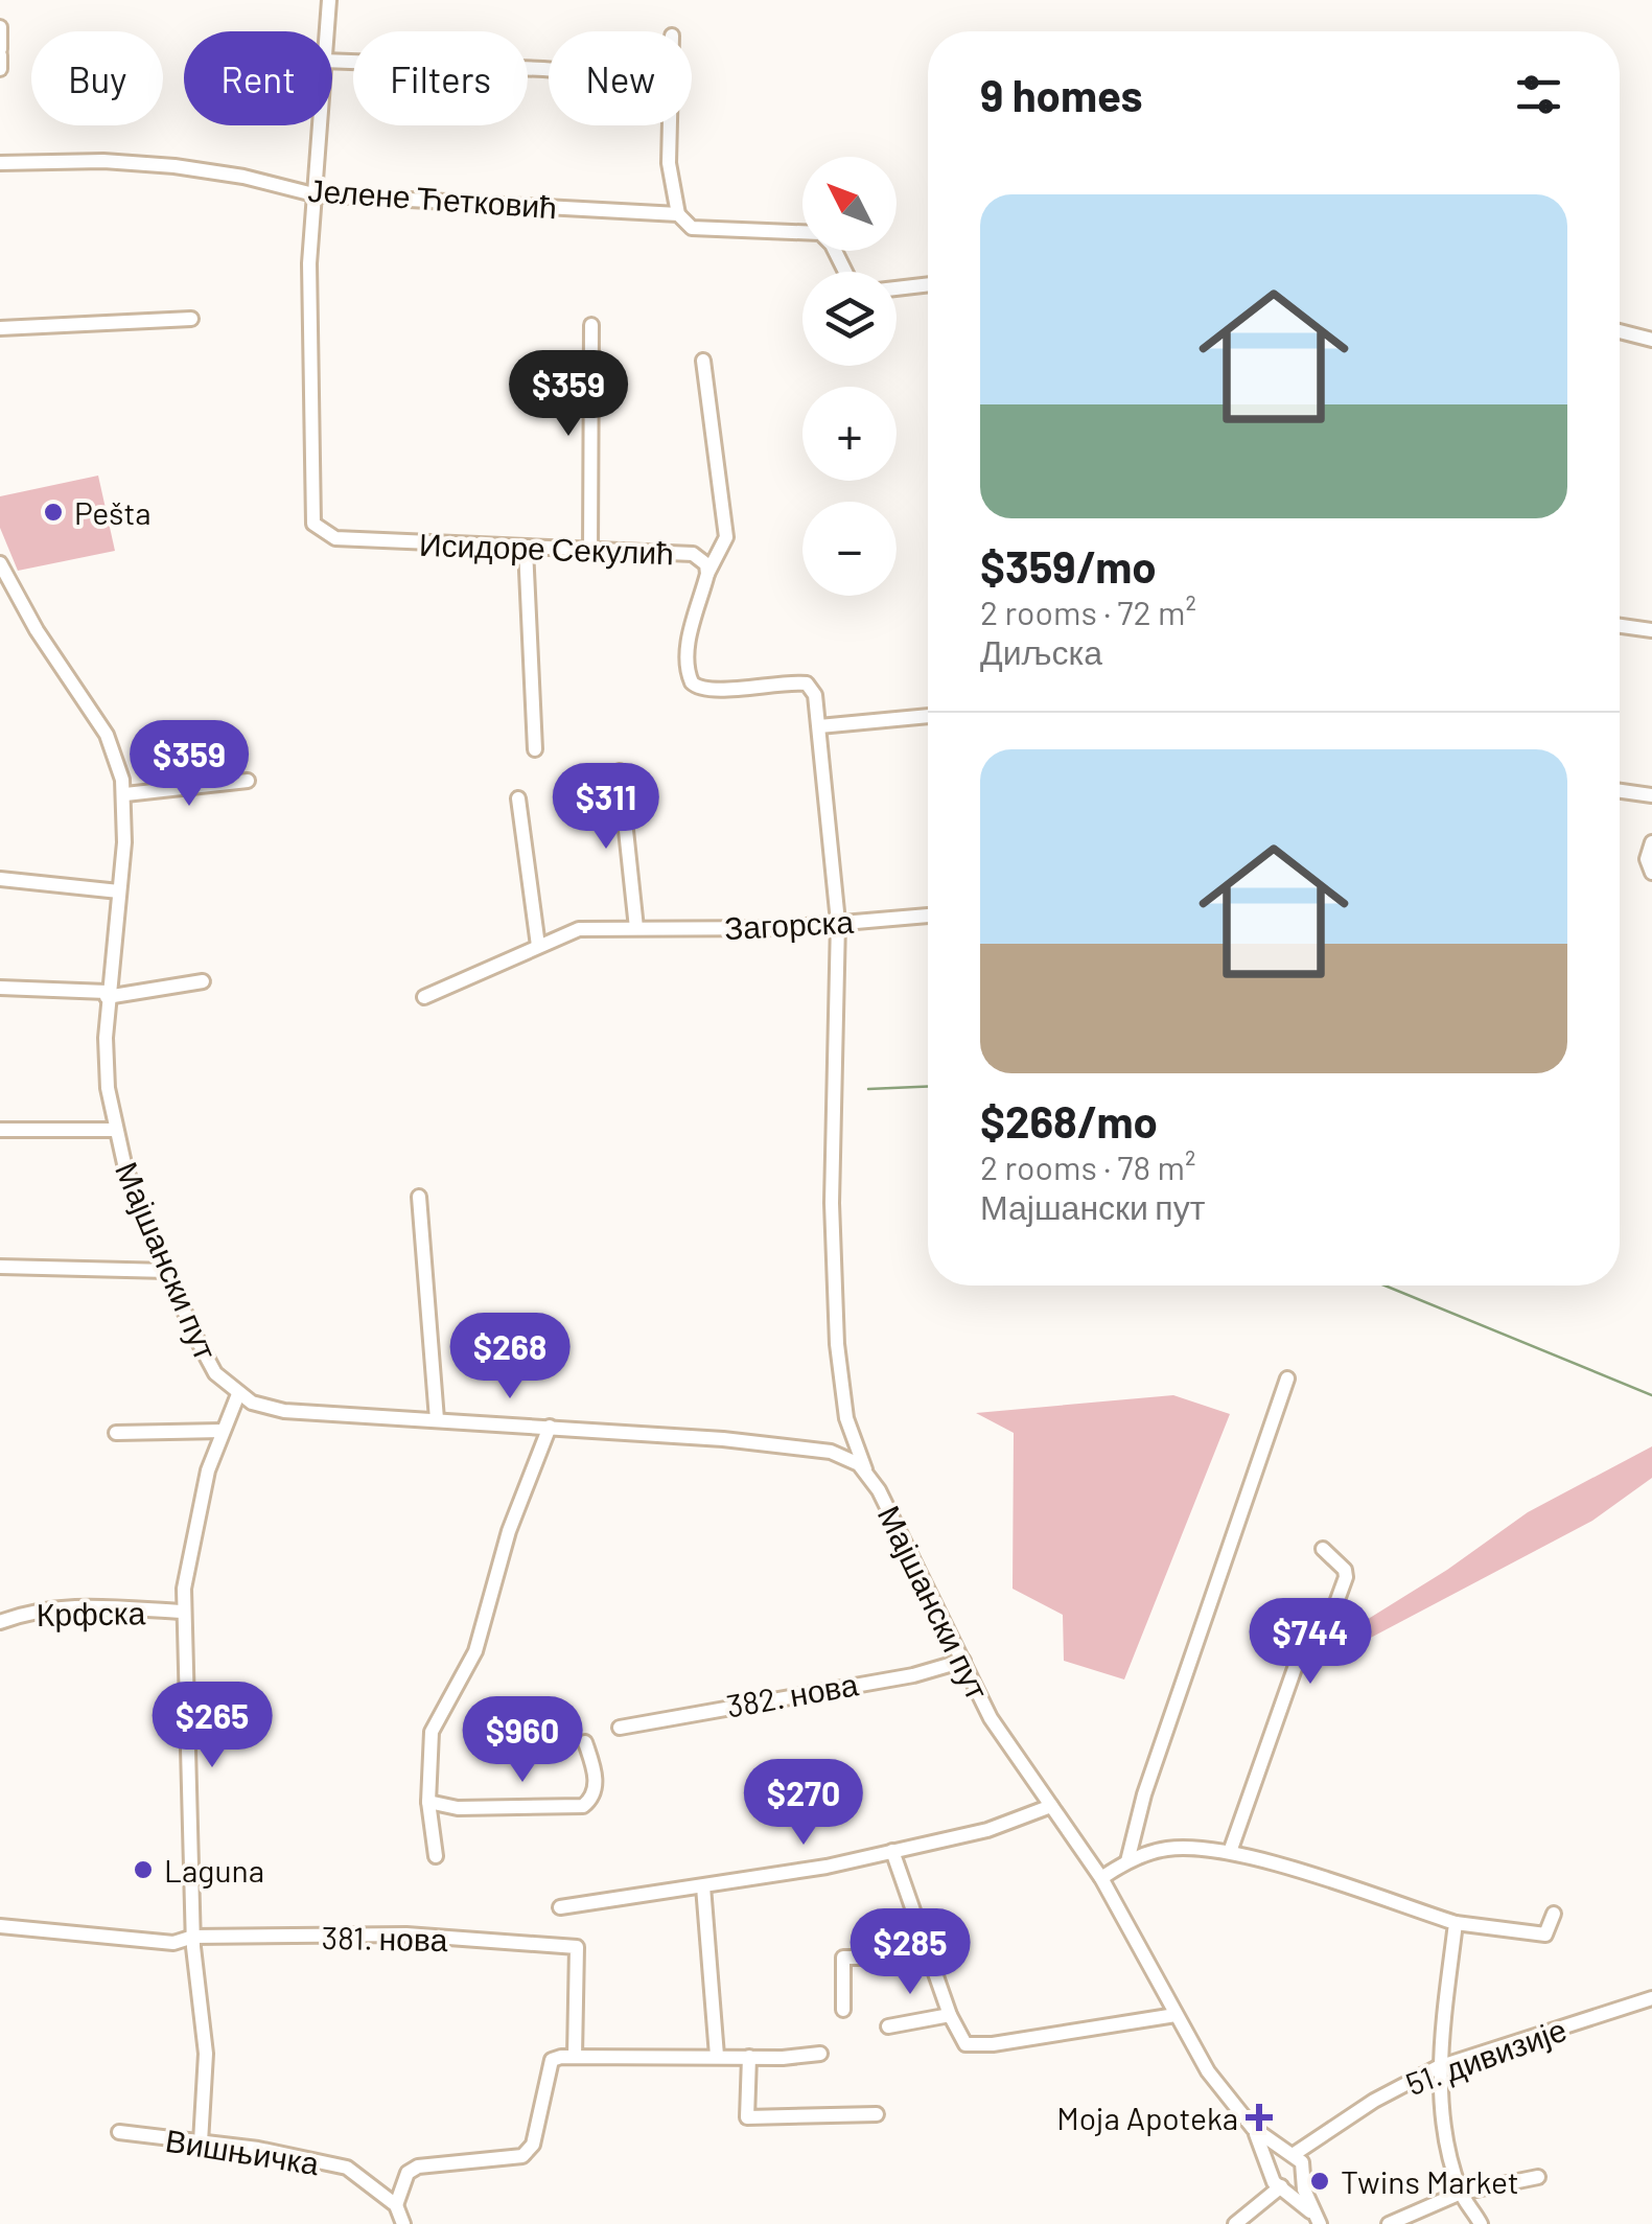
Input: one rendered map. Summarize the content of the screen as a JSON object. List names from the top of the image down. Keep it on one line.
{"streets":{"street":["Јелене Ћетковић","Исидоре Секулић","Загорска","Мајшански пут","Крфска","382. нова","381. нова","51. дивизије","Вишњичка"]},"crossings":[["Јелене Ћетковић","Исидоре Секулић"],["Исидоре Секулић","Загорска"],["Исидоре Секулић","Мајшански пут"],["Мајшански пут","382. нова"],["Мајшански пут","51. дивизије"]],"places":{"other":["Pešta","Laguna","Twins Market"],"health":["Moja Apoteka"]},"north":"top left","page":{"chip":["Buy","Rent","Filters","New"],"heading":"9 homes","map_buttons":["+","−"],"list":[{"name":"$359/mo","note":"2 rooms · 72 m² · Диљска"},{"name":"$268/mo","note":"2 rooms · 78 m² · Мајшански пут"}],"price":["$359","$359","$311","$268","$744","$265","$960","$270","$285"]}}
